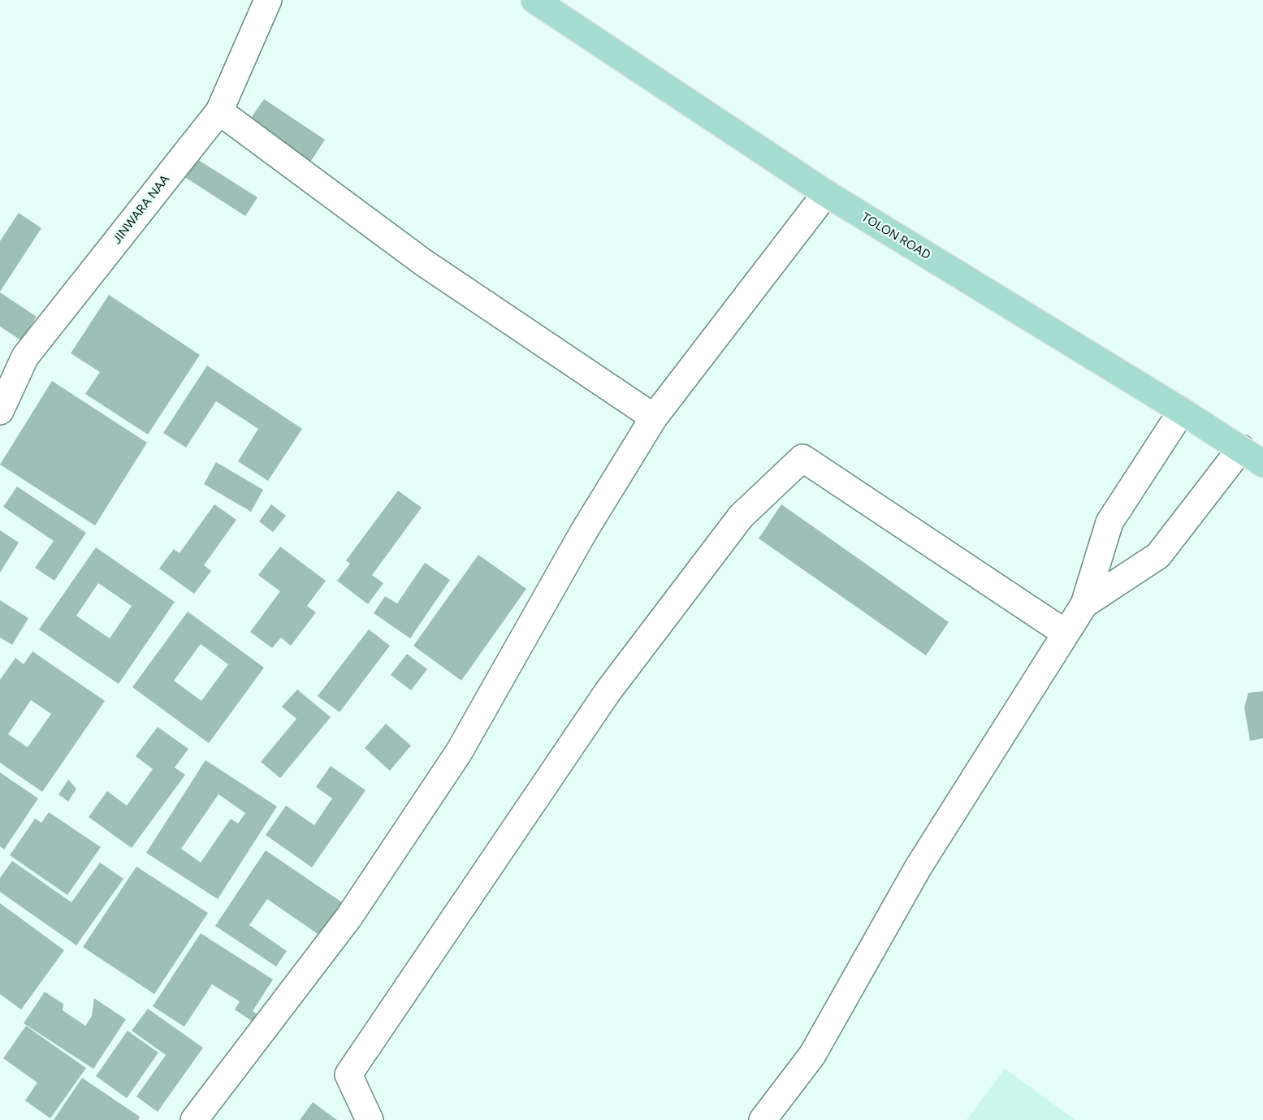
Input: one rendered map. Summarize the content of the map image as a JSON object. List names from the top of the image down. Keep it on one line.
{"streets":{"main road":["TOLON ROAD"],"street":["JINWARA NAA"]}}
